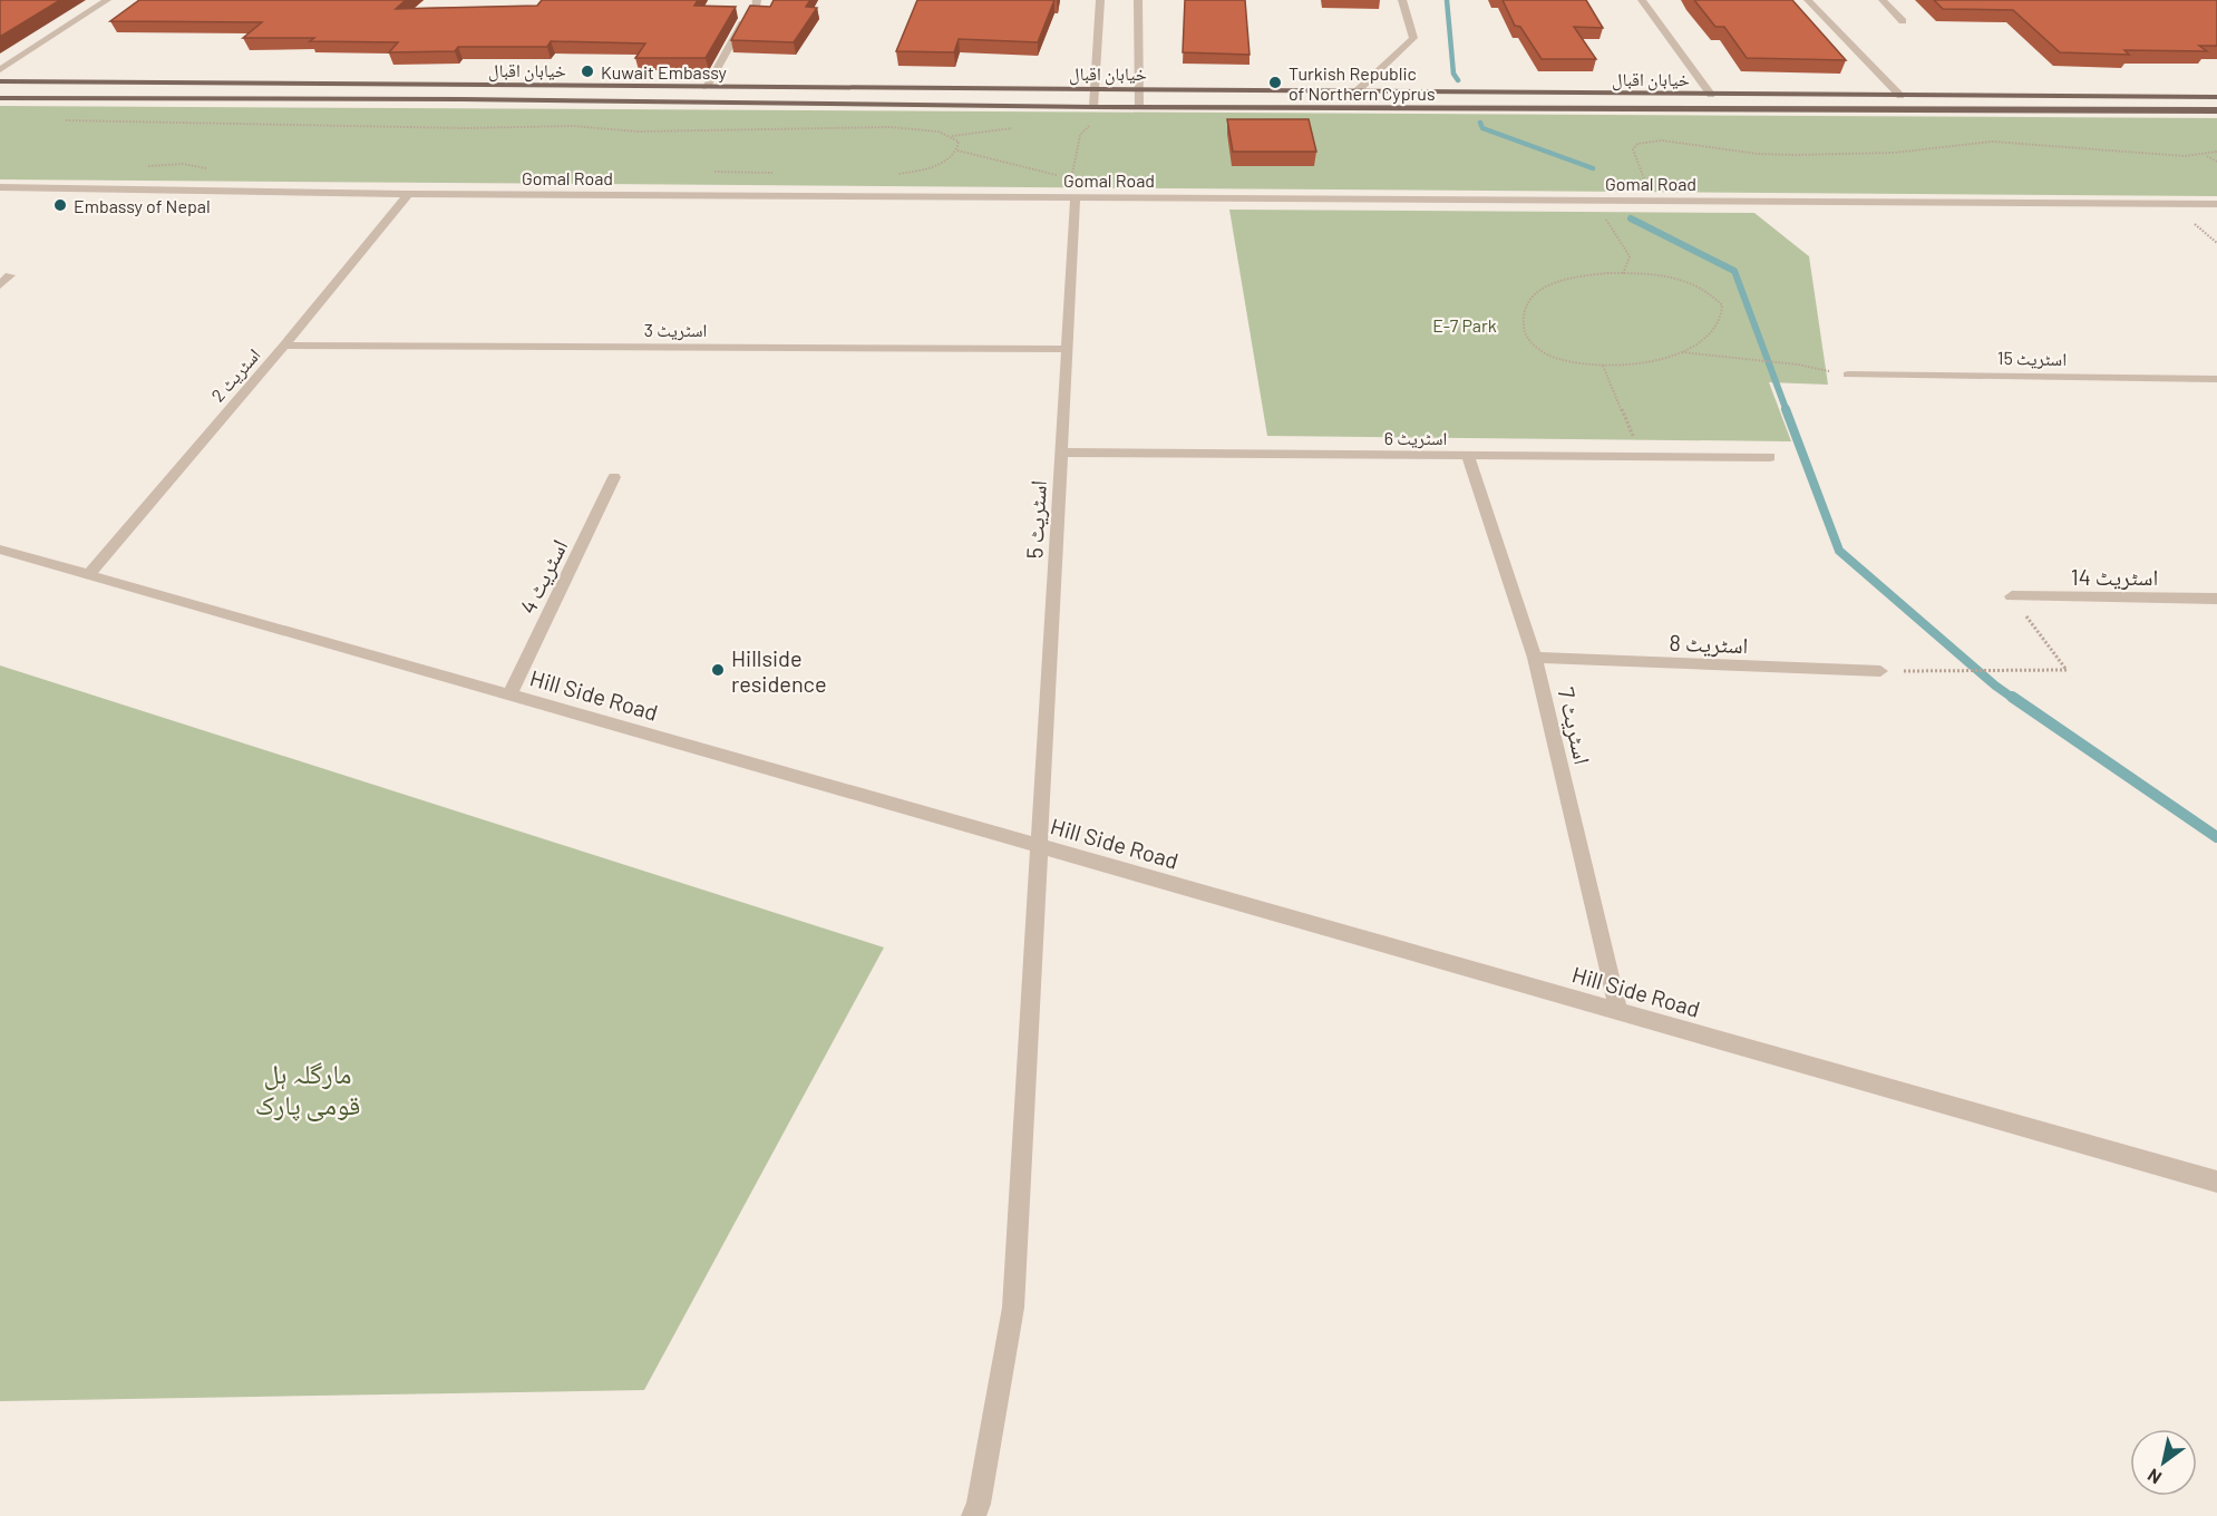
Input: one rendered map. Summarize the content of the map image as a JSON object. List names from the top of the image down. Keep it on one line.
{"streets":{"main road":["خیابان اقبال"],"street":["Gomal Road","اسٹریٹ 3","اسٹریٹ 15","اسٹریٹ 2","اسٹریٹ 6","اسٹریٹ 5","اسٹریٹ 4","اسٹریٹ 14","اسٹریٹ 8","Hill Side Road","اسٹریٹ 7"]},"crossings":[["Gomal Road","اسٹریٹ 2"],["Gomal Road","اسٹریٹ 5"],["اسٹریٹ 3","اسٹریٹ 2"],["اسٹریٹ 3","اسٹریٹ 5"],["اسٹریٹ 2","Hill Side Road"],["اسٹریٹ 6","اسٹریٹ 5"],["اسٹریٹ 6","اسٹریٹ 7"],["اسٹریٹ 5","Hill Side Road"],["اسٹریٹ 4","Hill Side Road"],["اسٹریٹ 8","اسٹریٹ 7"],["Hill Side Road","اسٹریٹ 7"]],"parks":["E-7 Park","مارگلہ ہل قومی پارک"],"places":["Kuwait Embassy","Turkish Republic of Northern Cyprus","Embassy of Nepal","Hillside residence"],"north":"bottom left"}
